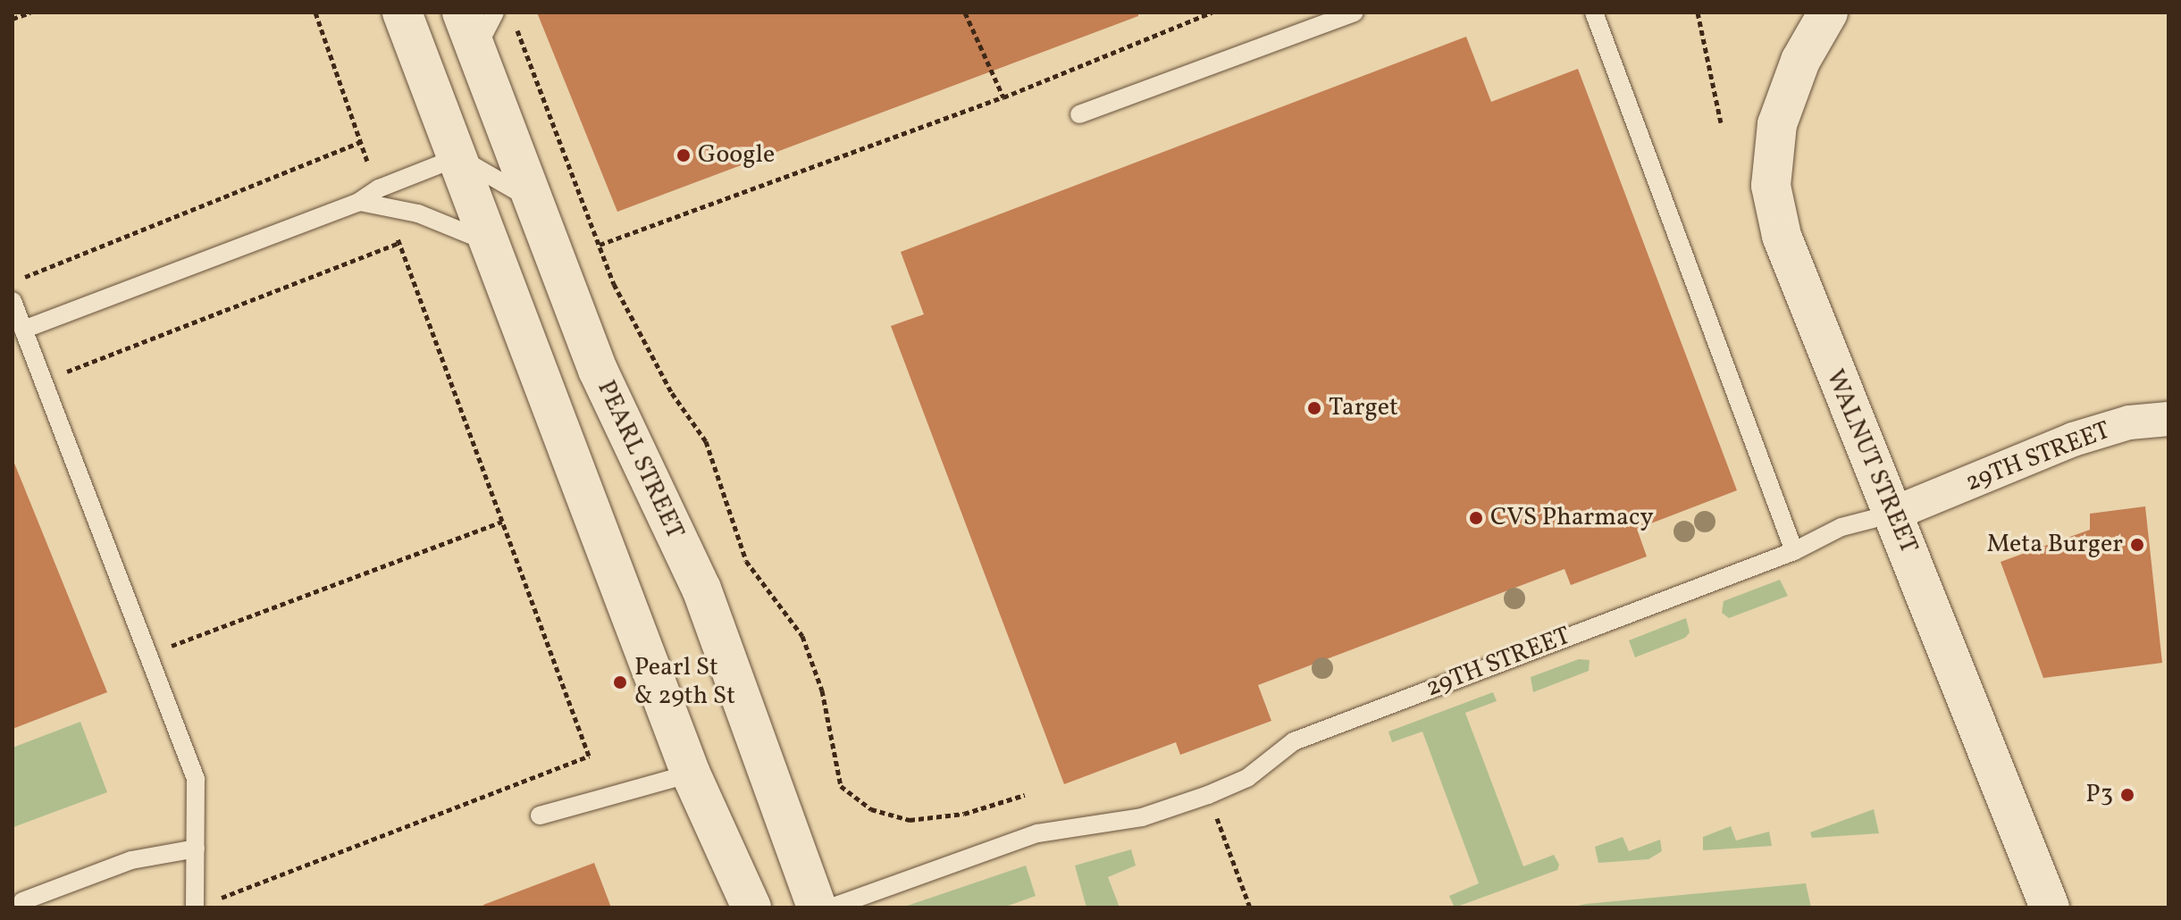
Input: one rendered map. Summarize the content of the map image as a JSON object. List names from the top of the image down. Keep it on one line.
{"streets":{"main road":["PEARL STREET","WALNUT STREET"],"street":["29TH STREET"]},"crossings":[["29TH STREET","WALNUT STREET"]],"places":["Google","Target","CVS Pharmacy","Meta Burger","Pearl St & 29th St","P3"]}
